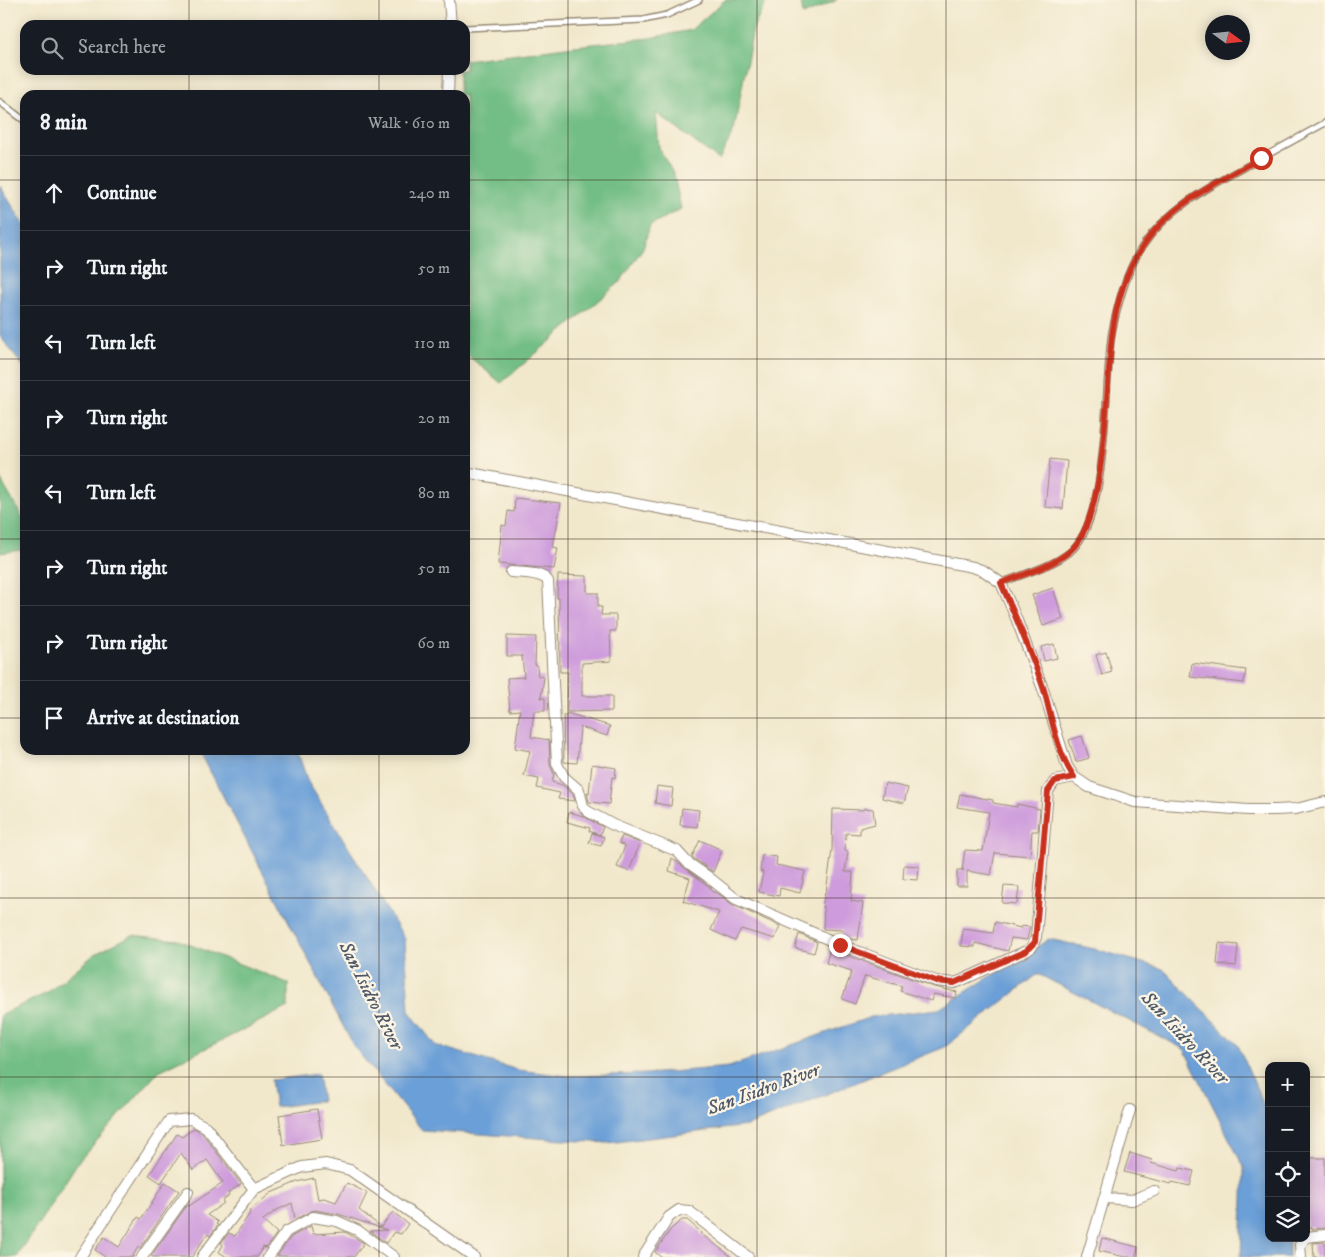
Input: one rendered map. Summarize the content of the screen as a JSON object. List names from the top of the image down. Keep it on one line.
{"water":["San Isidro River"],"north":"right","page":{"search":"Search here","heading":["8 min","Walk · 610 m"],"list":[["Continue","240 m"],["Turn right","50 m"],["Turn left","110 m"],["Turn right","20 m"],["Turn left","80 m"],["Turn right","50 m"],["Turn right","60 m"],"Arrive at destination"],"map_buttons":["+","−"]}}
